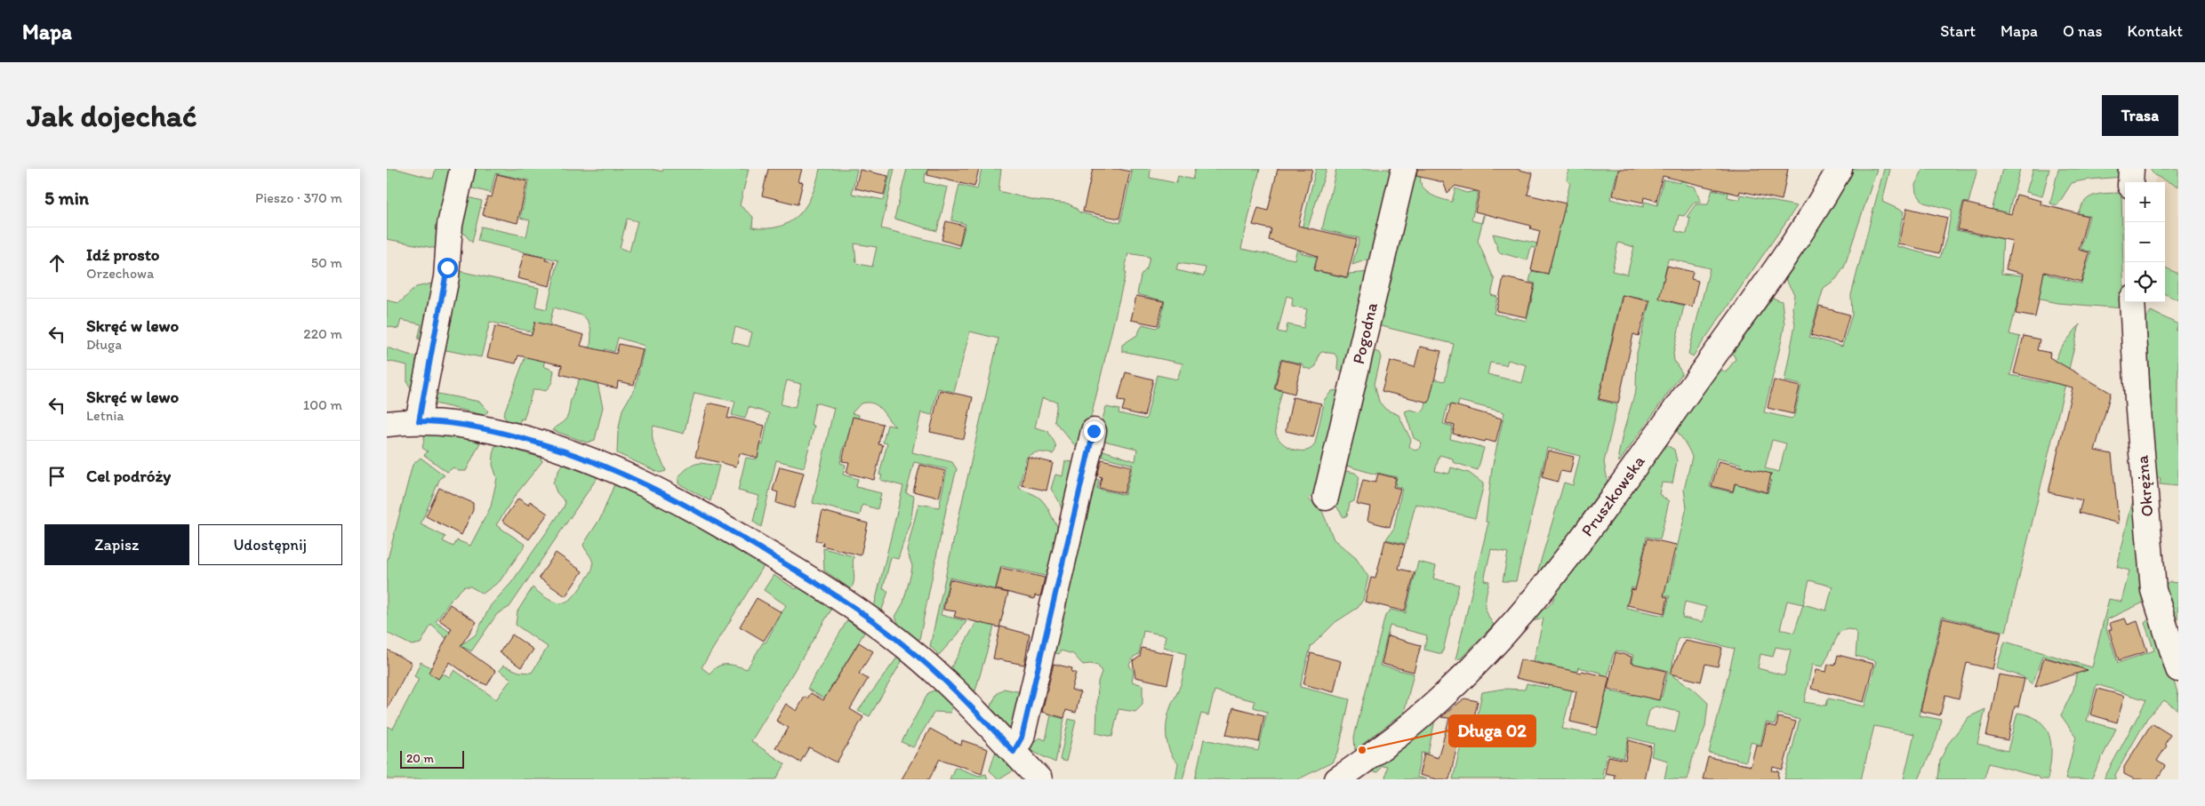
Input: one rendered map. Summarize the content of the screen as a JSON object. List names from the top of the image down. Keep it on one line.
{"streets":{"street":["Pogodna","Okrężna","Pruszkowska"]},"places":["Długa 02"],"scale_bar":"20 m","page":{"header":"Mapa","nav":["Start","Mapa","O nas","Kontakt"],"buttons":["Trasa",["Zapisz","Udostępnij"]],"title":"Jak dojechać","heading":["5 min","Pieszo · 370 m"],"map_buttons":["+","−"],"list":[["Idź prosto","Orzechowa","50 m"],["Skręć w lewo","Długa","220 m"],["Skręć w lewo","Letnia","100 m"],"Cel podróży"],"scale":"20 m"}}
